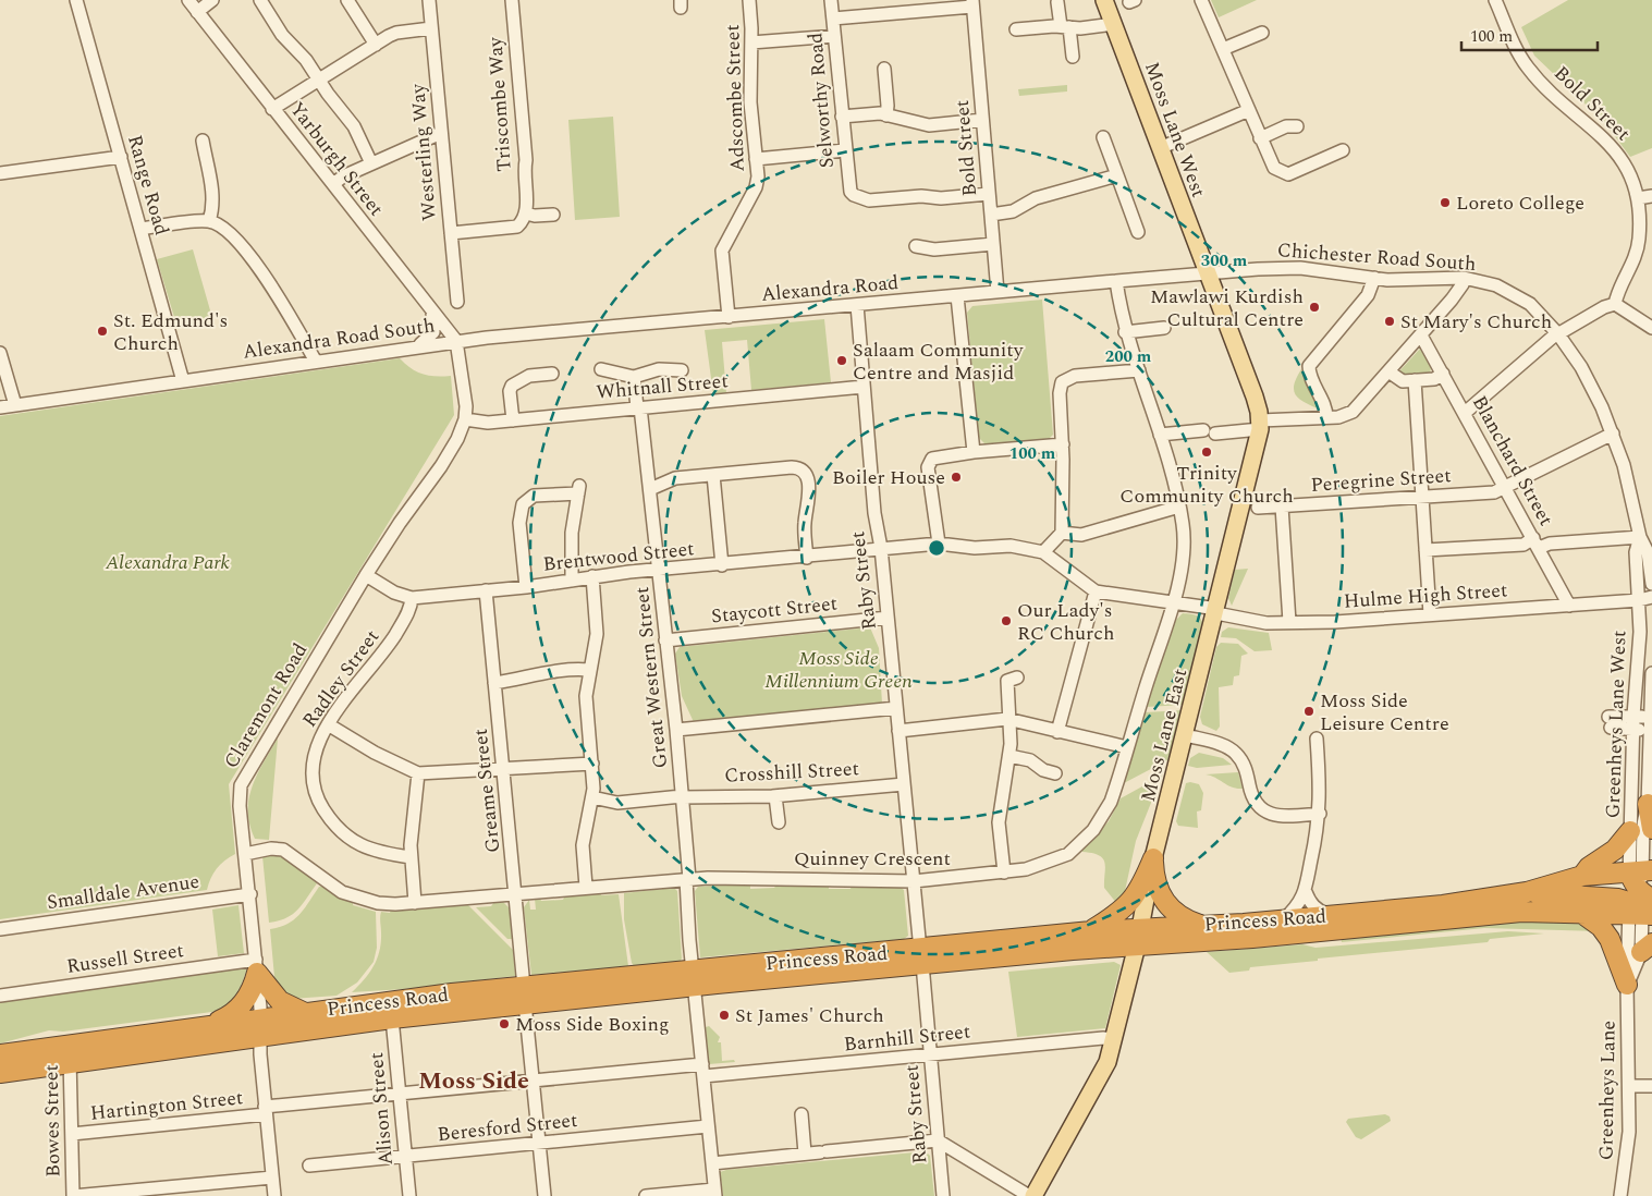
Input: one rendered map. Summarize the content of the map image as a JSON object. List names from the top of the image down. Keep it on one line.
{"streets":{"highway":["Princess Road"],"main road":["Moss Lane West","Moss Lane East"],"street":["Adscombe Street","Selworthy Road","Bold Street","Triscombe Way","Westerling Way","Yarburgh Street","Range Road","Chichester Road South","Alexandra Road","Alexandra Road South","Whitnall Street","Blanchard Street","Peregrine Street","Brentwood Street","Raby Street","Hulme High Street","Staycott Street","Great Western Street","Radley Street","Claremont Road","Greenheys Lane West","Crosshill Street","Greame Street","Quinney Crescent","Smalldale Avenue","Russell Street","Barnhill Street","Greenheys Lane","Hartington Street","Alison Street","Bowes Street","Beresford Street"]},"crossings":[["Adscombe Street","Alexandra Road"],["Selworthy Road","Bold Street"],["Bold Street","Alexandra Road"],["Moss Lane West","Chichester Road South"],["Moss Lane West","Alexandra Road"],["Moss Lane West","Moss Lane East"],["Yarburgh Street","Alexandra Road"],["Yarburgh Street","Alexandra Road South"],["Yarburgh Street","Claremont Road"],["Range Road","Alexandra Road South"],["Chichester Road South","Alexandra Road"],["Chichester Road South","Greenheys Lane West"],["Chichester Road South","Moss Lane East"],["Alexandra Road","Alexandra Road South"],["Alexandra Road","Raby Street"],["Alexandra Road","Claremont Road"],["Alexandra Road","Moss Lane East"],["Alexandra Road","Quinney Crescent"],["Alexandra Road South","Claremont Road"],["Whitnall Street","Raby Street"],["Whitnall Street","Great Western Street"],["Whitnall Street","Claremont Road"],["Blanchard Street","Peregrine Street"],["Blanchard Street","Hulme High Street"],["Peregrine Street","Greenheys Lane West"],["Brentwood Street","Raby Street"],["Brentwood Street","Great Western Street"],["Brentwood Street","Radley Street"],["Brentwood Street","Claremont Road"],["Brentwood Street","Greame Street"],["Raby Street","Staycott Street"],["Raby Street","Crosshill Street"],["Raby Street","Quinney Crescent"],["Raby Street","Princess Road"],["Raby Street","Barnhill Street"],["Hulme High Street","Greenheys Lane West"],["Hulme High Street","Moss Lane East"],["Hulme High Street","Quinney Crescent"],["Staycott Street","Great Western Street"],["Great Western Street","Crosshill Street"],["Great Western Street","Quinney Crescent"],["Great Western Street","Princess Road"],["Great Western Street","Barnhill Street"],["Great Western Street","Hartington Street"],["Great Western Street","Beresford Street"],["Claremont Road","Quinney Crescent"],["Claremont Road","Smalldale Avenue"],["Claremont Road","Princess Road"],["Claremont Road","Russell Street"],["Claremont Road","Hartington Street"],["Greenheys Lane West","Princess Road"],["Moss Lane East","Princess Road"],["Moss Lane East","Barnhill Street"],["Greame Street","Quinney Crescent"],["Greame Street","Princess Road"],["Greame Street","Hartington Street"],["Greame Street","Beresford Street"],["Princess Road","Greenheys Lane"],["Princess Road","Alison Street"],["Princess Road","Bowes Street"],["Barnhill Street","Hartington Street"],["Hartington Street","Alison Street"],["Hartington Street","Bowes Street"],["Alison Street","Beresford Street"]],"districts":["Moss Side"],"parks":["Alexandra Park","Moss Side Millennium Green"],"places":["Loreto College","Mawlawi Kurdish Cultural Centre","St Mary's Church","St. Edmund's Church","Salaam Community Centre and Masjid","Trinity Community Church","Boiler House","Our Lady's RC Church","Moss Side Leisure Centre","St James' Church","Moss Side Boxing"],"scale_bar":"100 m","rings":["300 m","200 m","100 m"]}
